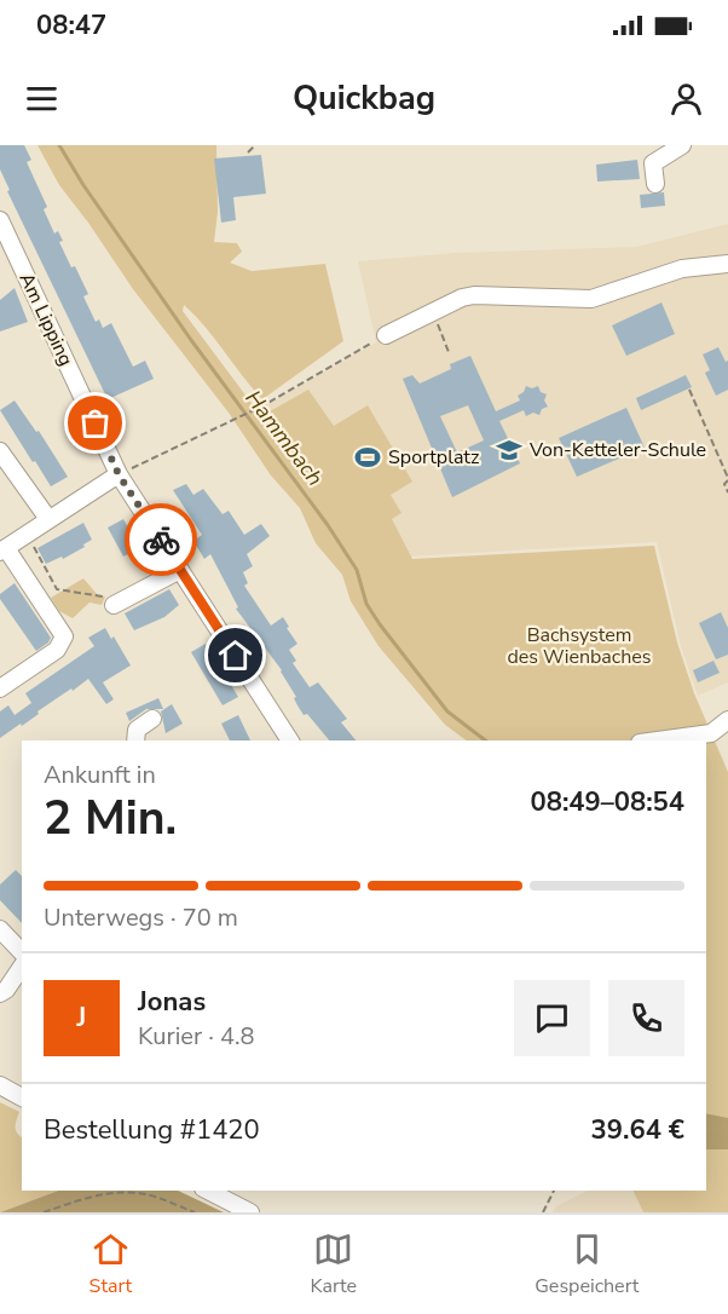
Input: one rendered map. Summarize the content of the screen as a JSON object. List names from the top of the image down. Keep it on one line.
{"streets":{"street":["Am Lipping"]},"water":["Hammbach"],"parks":["Bachsystem des Wienbaches"],"places":{"school or university":["Von-Ketteler-Schule"],"sports":["Sportplatz"]},"page":{"status":"08:47","header":"Quickbag","heading":["2 Min.","Ankunft in","08:49–08:54"],"panel":["Jonas","Kurier · 4.8","Bestellung #1420","39.64 €"],"bar":"Unterwegs · 70 m","round":"J","tabs":["Start","Karte","Gespeichert"]}}
